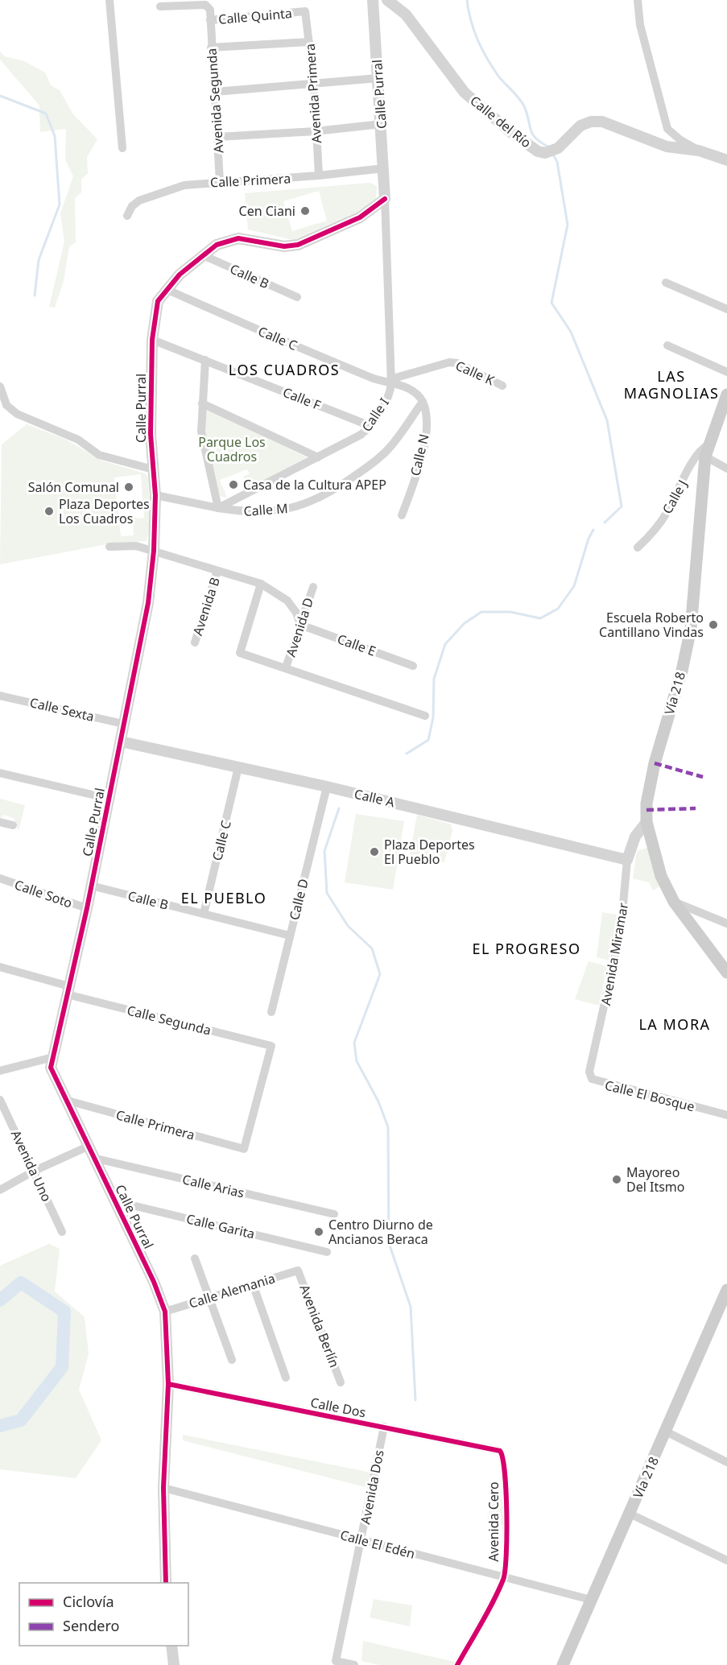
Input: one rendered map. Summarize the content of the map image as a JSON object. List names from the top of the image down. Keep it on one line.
{"streets":{"main road":["Vía 218"],"street":["Calle Quinta","Avenida Primera","Calle Purral","Avenida Segunda","Calle del Río","Calle Primera","Calle B","Calle C","Calle K","Calle F","Calle I","Calle N","Calle J","Calle M","Avenida B","Avenida D","Calle E","Calle Sexta","Calle A","Calle Soto","Calle D","Avenida Miramar","Calle Segunda","Calle El Bosque","Avenida Uno","Calle Arias","Calle Garita","Calle Alemania","Avenida Berlín","Calle Dos","Avenida Dos","Avenida Cero","Calle El Edén"]},"crossings":[["Calle Quinta","Avenida Primera"],["Calle Quinta","Avenida Segunda"],["Avenida Primera","Calle Primera"],["Calle Purral","Calle Primera"],["Calle Purral","Calle B"],["Calle Purral","Calle C"],["Calle Purral","Calle F"],["Calle Purral","Calle I"],["Calle Purral","Calle Sexta"],["Calle Purral","Calle A"],["Calle Purral","Calle Soto"],["Calle Purral","Calle Segunda"],["Calle Purral","Calle Arias"],["Calle Purral","Calle Garita"],["Calle Purral","Calle Alemania"],["Calle Purral","Calle Dos"],["Calle Purral","Calle El Edén"],["Avenida Segunda","Calle Primera"],["Calle Primera","Calle Segunda"],["Calle B","Calle C"],["Calle B","Calle D"],["Calle C","Calle K"],["Calle C","Calle I"],["Calle C","Calle A"],["Calle K","Calle I"],["Calle F","Calle I"],["Calle I","Calle M"],["Calle N","Calle M"],["Calle J","Vía 218"],["Avenida D","Calle E"],["Vía 218","Avenida Miramar"],["Vía 218","Calle El Edén"],["Calle A","Calle D"],["Calle A","Avenida Miramar"],["Avenida Miramar","Calle El Bosque"],["Calle Alemania","Avenida Berlín"],["Calle Dos","Avenida Dos"],["Calle Dos","Avenida Cero"],["Avenida Dos","Calle El Edén"],["Avenida Cero","Calle El Edén"]],"districts":["LOS CUADROS","LAS MAGNOLIAS","EL PUEBLO","EL PROGRESO","LA MORA"],"parks":["Parque Los Cuadros"],"places":["Cen Ciani","Casa de la Cultura APEP","Salón Comunal","Plaza Deportes Los Cuadros","Escuela Roberto Cantillano Vindas","Plaza Deportes El Pueblo","Mayoreo Del Itsmo","Centro Diurno de Ancianos Beraca"],"legend":["Ciclovía","Sendero"]}
